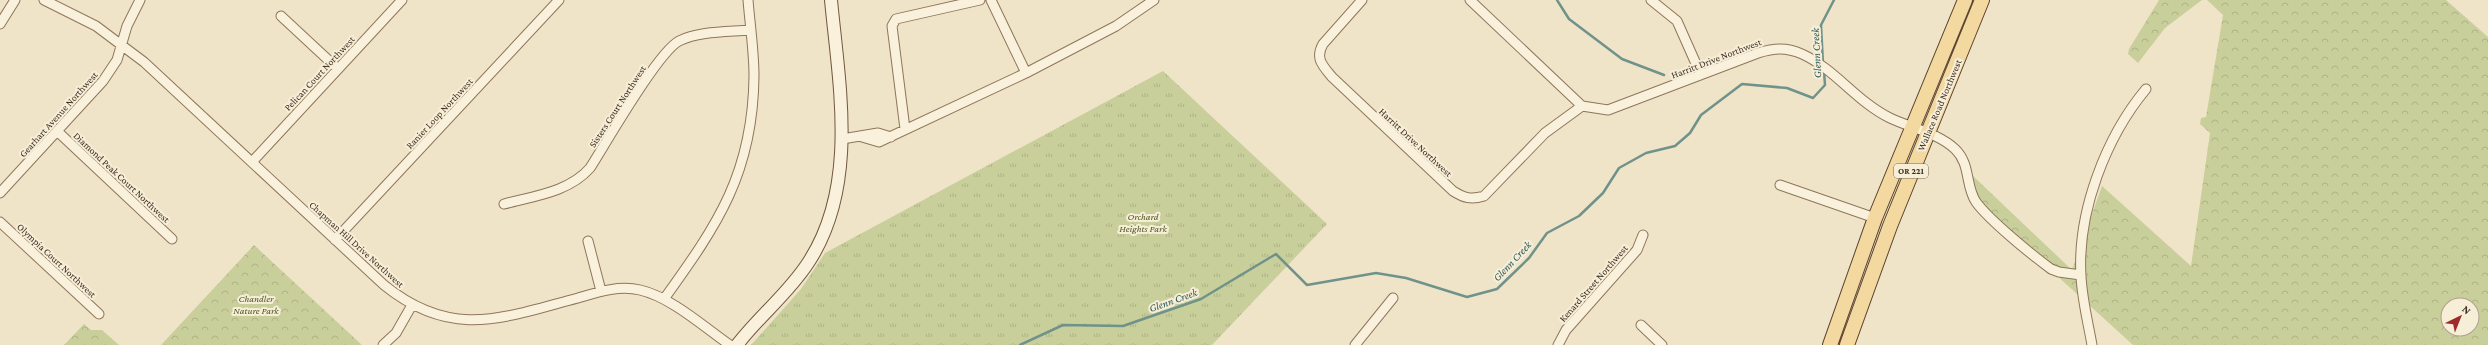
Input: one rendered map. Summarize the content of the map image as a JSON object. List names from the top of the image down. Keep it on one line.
{"streets":{"main road":["Wallace Road Northwest","OR 221"],"street":["Harritt Drive Northwest","Pelican Court Northwest","Sisters Court Northwest","Ranier Loop Northwest","Gearhart Avenue Northwest","Diamond Peak Court Northwest","Chapman Hill Drive Northwest","Olympia Court Northwest","Kenard Street Northwest"]},"crossings":[["Harritt Drive Northwest","Wallace Road Northwest"],["Pelican Court Northwest","Chapman Hill Drive Northwest"],["Ranier Loop Northwest","Chapman Hill Drive Northwest"],["Gearhart Avenue Northwest","Diamond Peak Court Northwest"],["Gearhart Avenue Northwest","Chapman Hill Drive Northwest"]],"water":["Glenn Creek"],"parks":["Orchard Heights Park","Chandler Nature Park"],"north":"top right"}
